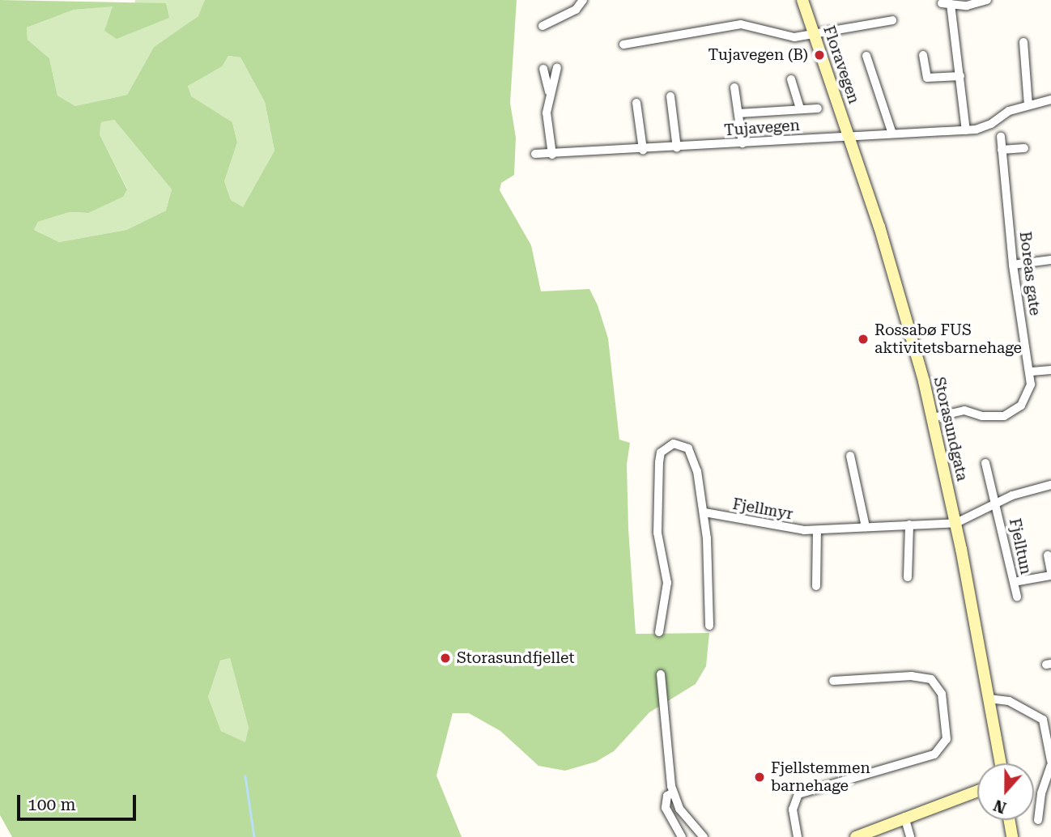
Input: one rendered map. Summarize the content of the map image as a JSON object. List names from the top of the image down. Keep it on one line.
{"streets":{"street":["Floravegen","Tujavegen","Boreas gate","Storasundgata","Fjellmyr","Fjelltun"]},"crossings":[["Floravegen","Tujavegen"],["Floravegen","Storasundgata"],["Tujavegen","Storasundgata"],["Boreas gate","Storasundgata"],["Storasundgata","Fjellmyr"],["Storasundgata","Fjelltun"],["Fjellmyr","Fjelltun"]],"places":["Tujavegen (B)","Rossabø FUS aktivitetsbarnehage","Storasundfjellet","Fjellstemmen barnehage"],"scale_bar":"100 m","north":"bottom"}
